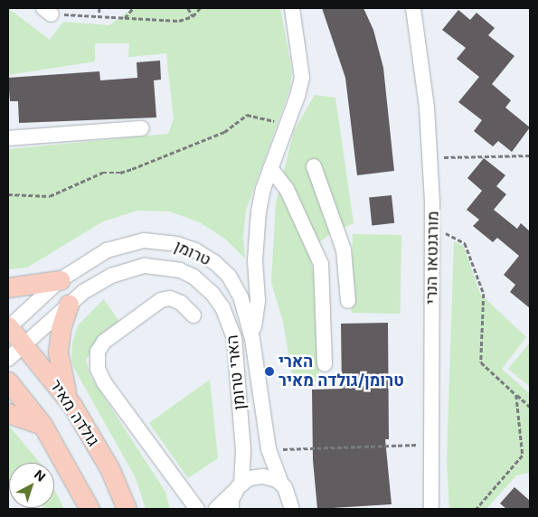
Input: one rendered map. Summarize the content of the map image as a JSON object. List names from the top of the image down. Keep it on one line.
{"streets":{"main road":["גולדה מאיר"],"street":["טרומן","מורגנטאו הנרי","הארי טרומן"]},"crossings":[["טרומן","הארי טרומן"],["הארי טרומן","גולדה מאיר"]],"places":["הארי טרומן/גולדה מאיר"],"north":"top right"}
